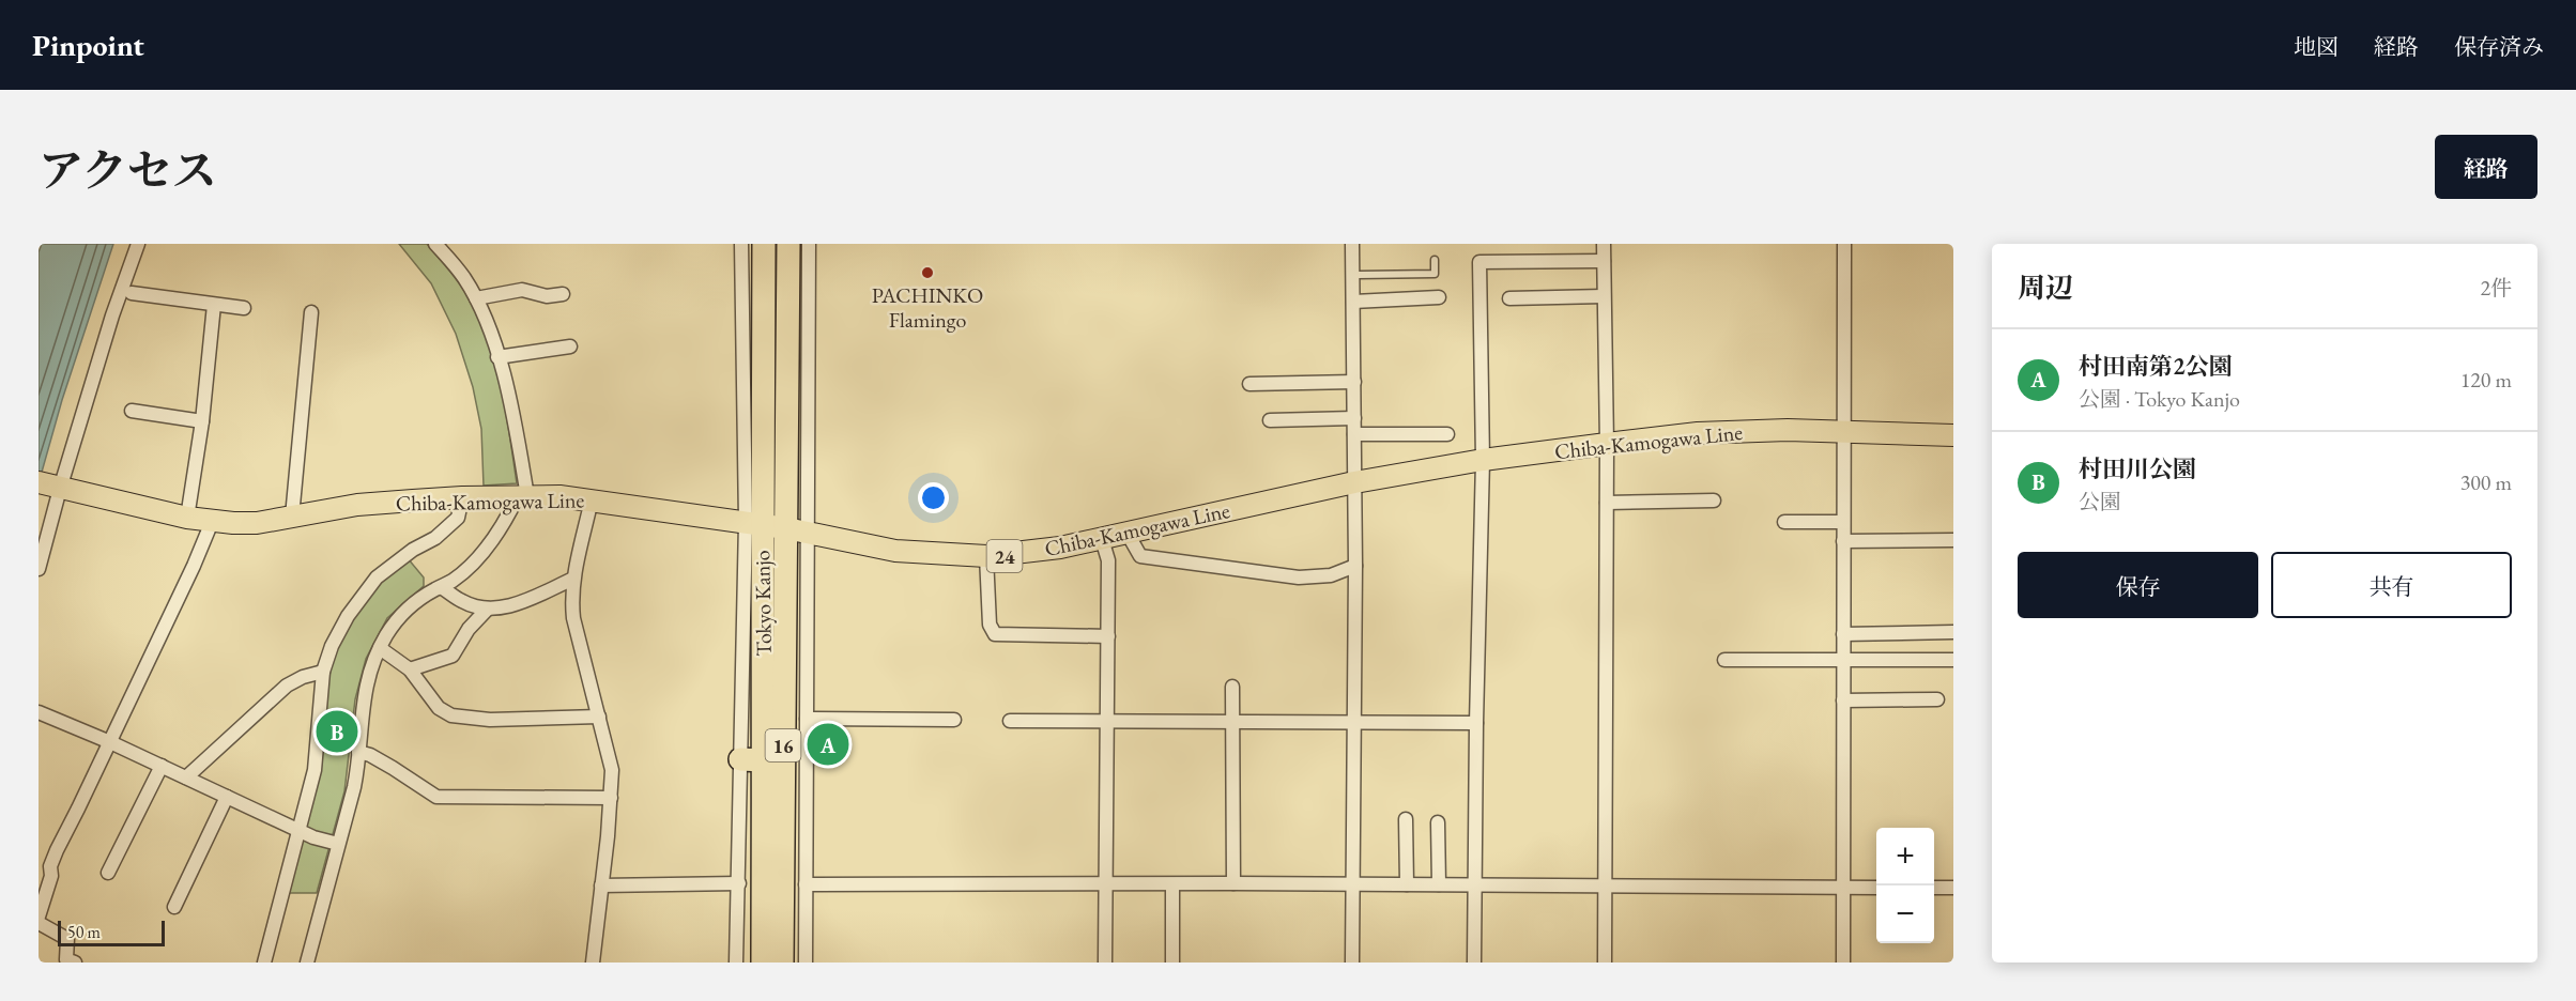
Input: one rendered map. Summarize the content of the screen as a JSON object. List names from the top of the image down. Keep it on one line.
{"streets":{"highway":["Tokyo Kanjo","16"],"main road":["Chiba-Kamogawa Line","24"]},"crossings":[["Chiba-Kamogawa Line","Tokyo Kanjo"]],"places":["PACHINKO Flamingo"],"scale_bar":"50 m","page":{"header":"Pinpoint","nav":["地図","経路","保存済み"],"title":"アクセス","buttons":["経路",["保存","共有"]],"heading":["周辺","2件"],"list":[{"mark":"A","name":"村田南第2公園","note":"公園 · Tokyo Kanjo","value":"120 m"},{"mark":"B","name":"村田川公園","note":"公園","value":"300 m"}],"pins":["B","A"],"map_buttons":["+","−"],"scale":"50 m"}}
